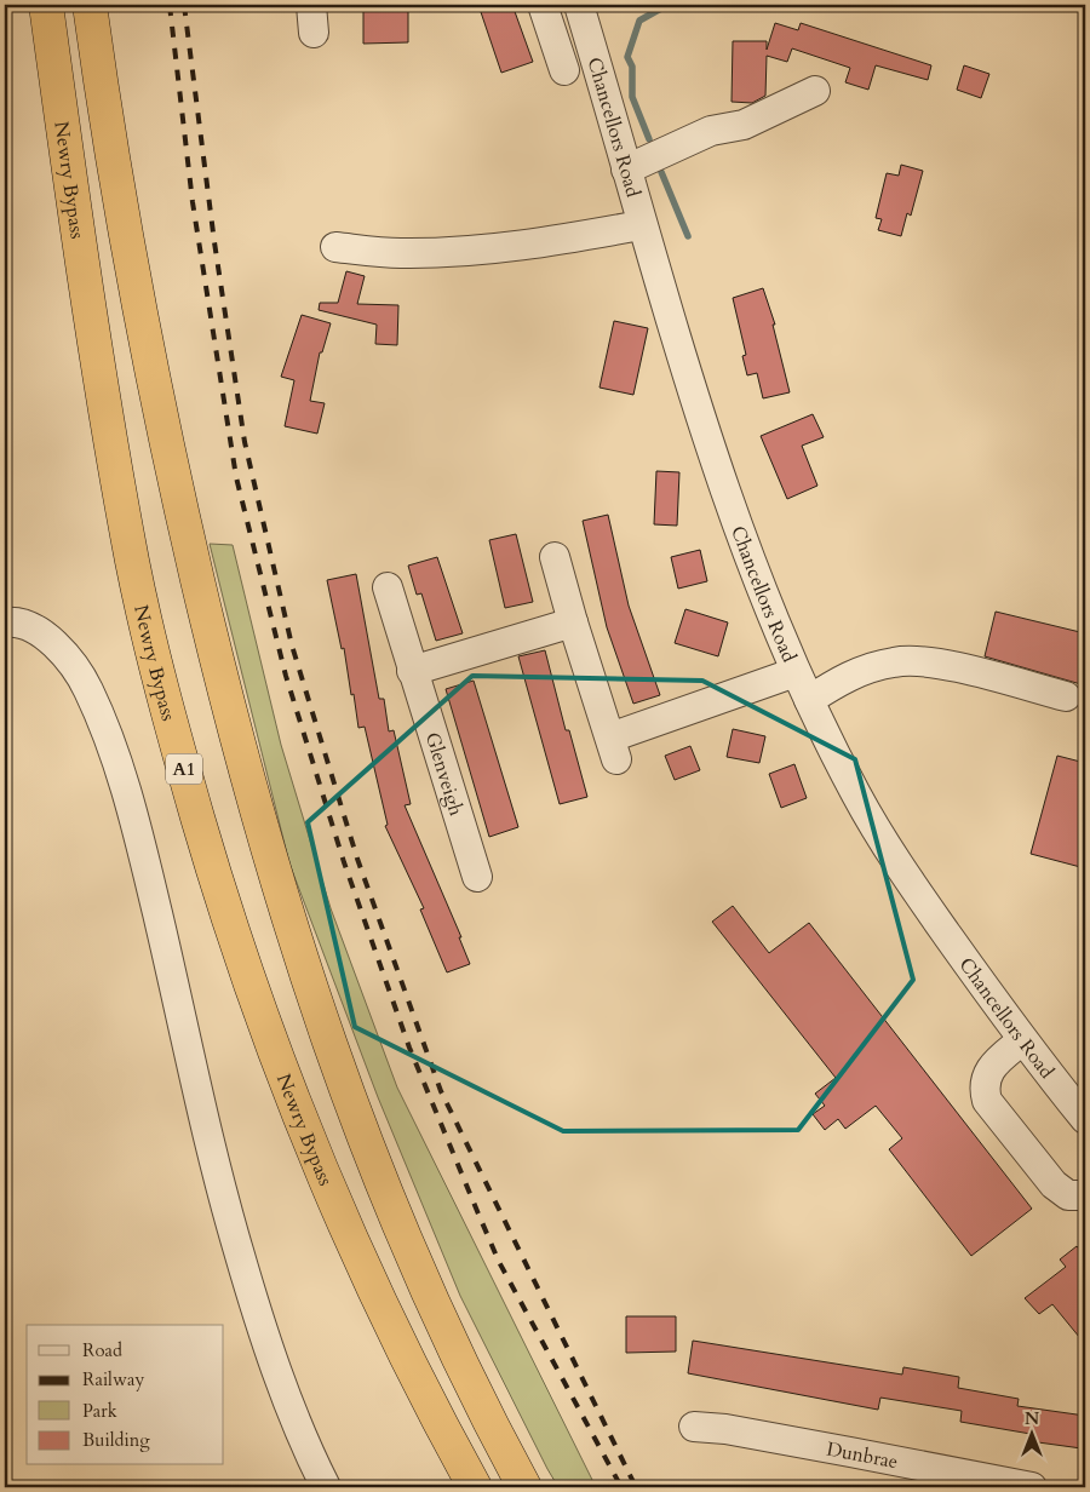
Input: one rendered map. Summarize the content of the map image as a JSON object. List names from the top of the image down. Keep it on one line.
{"streets":{"highway":["Newry Bypass","A1"],"street":["Chancellors Road","Glenveigh","Dunbrae"]},"legend":["Road","Railway","Park","Building"],"north":"top"}
